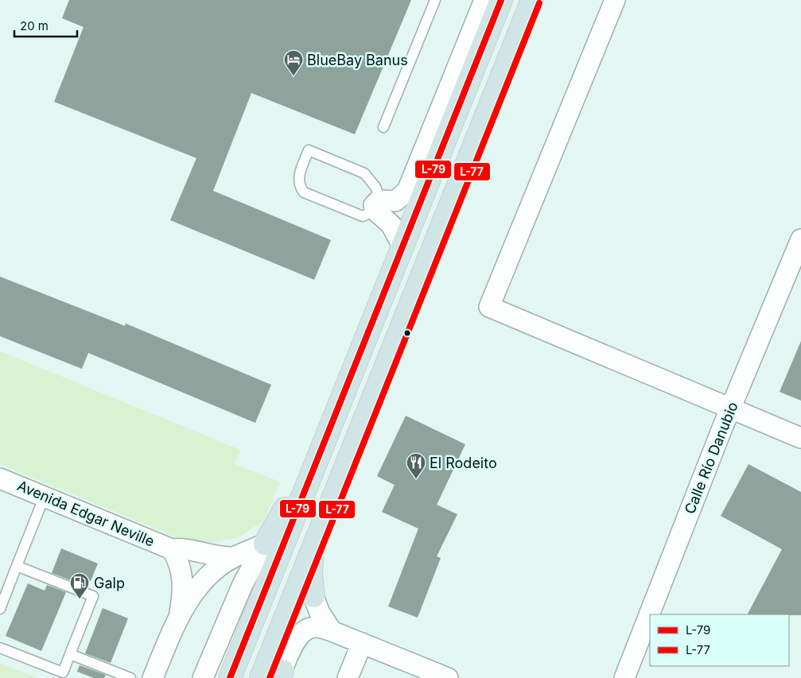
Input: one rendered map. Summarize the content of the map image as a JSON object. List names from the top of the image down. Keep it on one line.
{"streets":{"street":["Calle Río Danubio","Avenida Edgar Neville"]},"places":{"hotel":["BlueBay Banus"],"restaurant":["El Rodeito"],"fuel station":["Galp"]},"lines":["transit line L-79","transit line L-77"],"legend":["L-79","L-77"],"scale_bar":"20 m"}
